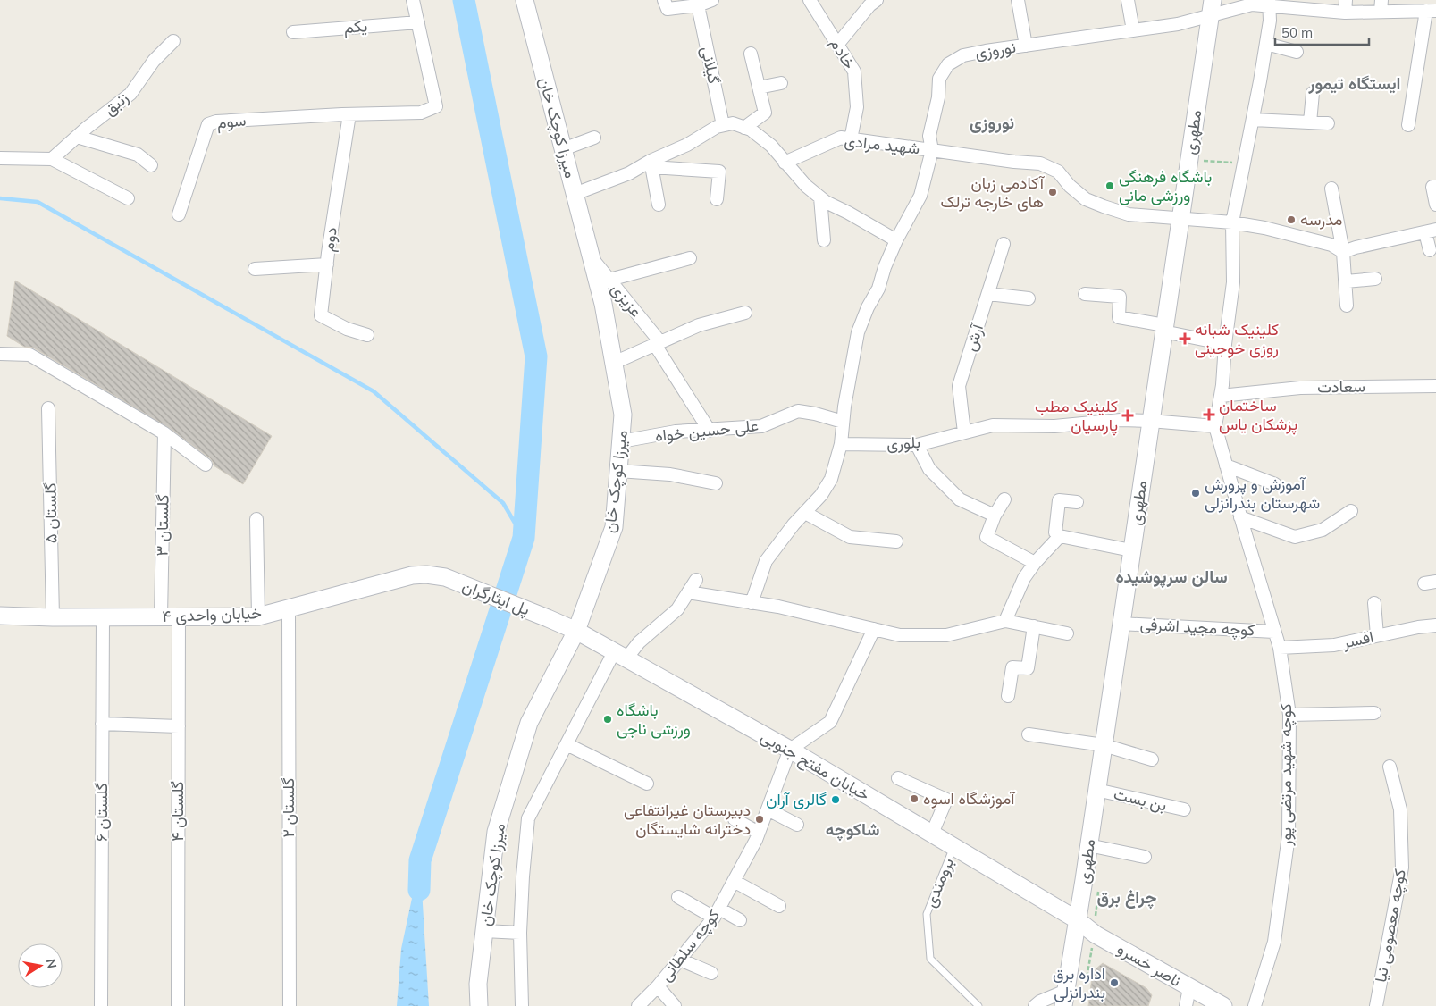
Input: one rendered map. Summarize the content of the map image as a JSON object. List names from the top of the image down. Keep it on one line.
{"streets":{"main road":["میرزا کوچک خان","مطهری","پل ایثارگران","خیابان واحدی ۴","خیابان مفتح جنوبی","ناصر خسرو"],"street":["یکم","نوروزی","خادم","گیلانی","زنبق","سوم","شهید مرادی","دوم","عزیزی","آرش","سعادت","علی حسین خواه","بلوری","گلستان ۵","گلستان ۳","کوچه مجید اشرفی","افسر","کوچه شهید مرتضی پور","بن بست","گلستان ۲","گلستان ۴","گلستان ۶","کوچه معصومی نیا","کوچه سلطانی"],"lane":["برومندی"]},"crossings":[["نوروزی","مطهری"],["نوروزی","شهید مرادی"],["نوروزی","علی حسین خواه"],["نوروزی","بلوری"],["خادم","شهید مرادی"],["سوم","دوم"],["میرزا کوچک خان","عزیزی"],["میرزا کوچک خان","علی حسین خواه"],["میرزا کوچک خان","خیابان مفتح جنوبی"],["مطهری","شهید مرادی"],["مطهری","بلوری"],["مطهری","کوچه مجید اشرفی"],["مطهری","خیابان مفتح جنوبی"],["مطهری","بن بست"],["مطهری","ناصر خسرو"],["عزیزی","علی حسین خواه"],["آرش","بلوری"],["بلوری","کوچه شهید مرتضی پور"],["گلستان ۵","خیابان واحدی ۴"],["گلستان ۳","خیابان واحدی ۴"],["پل ایثارگران","خیابان واحدی ۴"],["پل ایثارگران","خیابان مفتح جنوبی"],["خیابان واحدی ۴","گلستان ۲"],["خیابان واحدی ۴","گلستان ۴"],["خیابان واحدی ۴","گلستان ۶"],["کوچه مجید اشرفی","کوچه شهید مرتضی پور"],["افسر","کوچه شهید مرتضی پور"],["خیابان مفتح جنوبی","برومندی"],["خیابان مفتح جنوبی","کوچه سلطانی"],["خیابان مفتح جنوبی","ناصر خسرو"]],"districts":["ایستگاه تیمور","نوروزی","سالن سرپوشیده","شاکوچه","چراغ برق"],"places":{"other":["باشگاه فرهنگی ورزشی مانی","آکادمی زبان های خارجه ترلک","مدرسه","آموزش و پرورش شهرستان بندرانزلی","باشگاه ورزشی ناجی","آموزشگاه اسوه","گالری آران","دبیرستان غیرانتفاعی دخترانه شایستگان","اداره برق بندرانزلی"],"health":["کلینیک شبانه روزی خوجینی","ساختمان پزشکان یاس","کلینیک مطب پارسیان"]},"scale_bar":"50 m","north":"right"}
